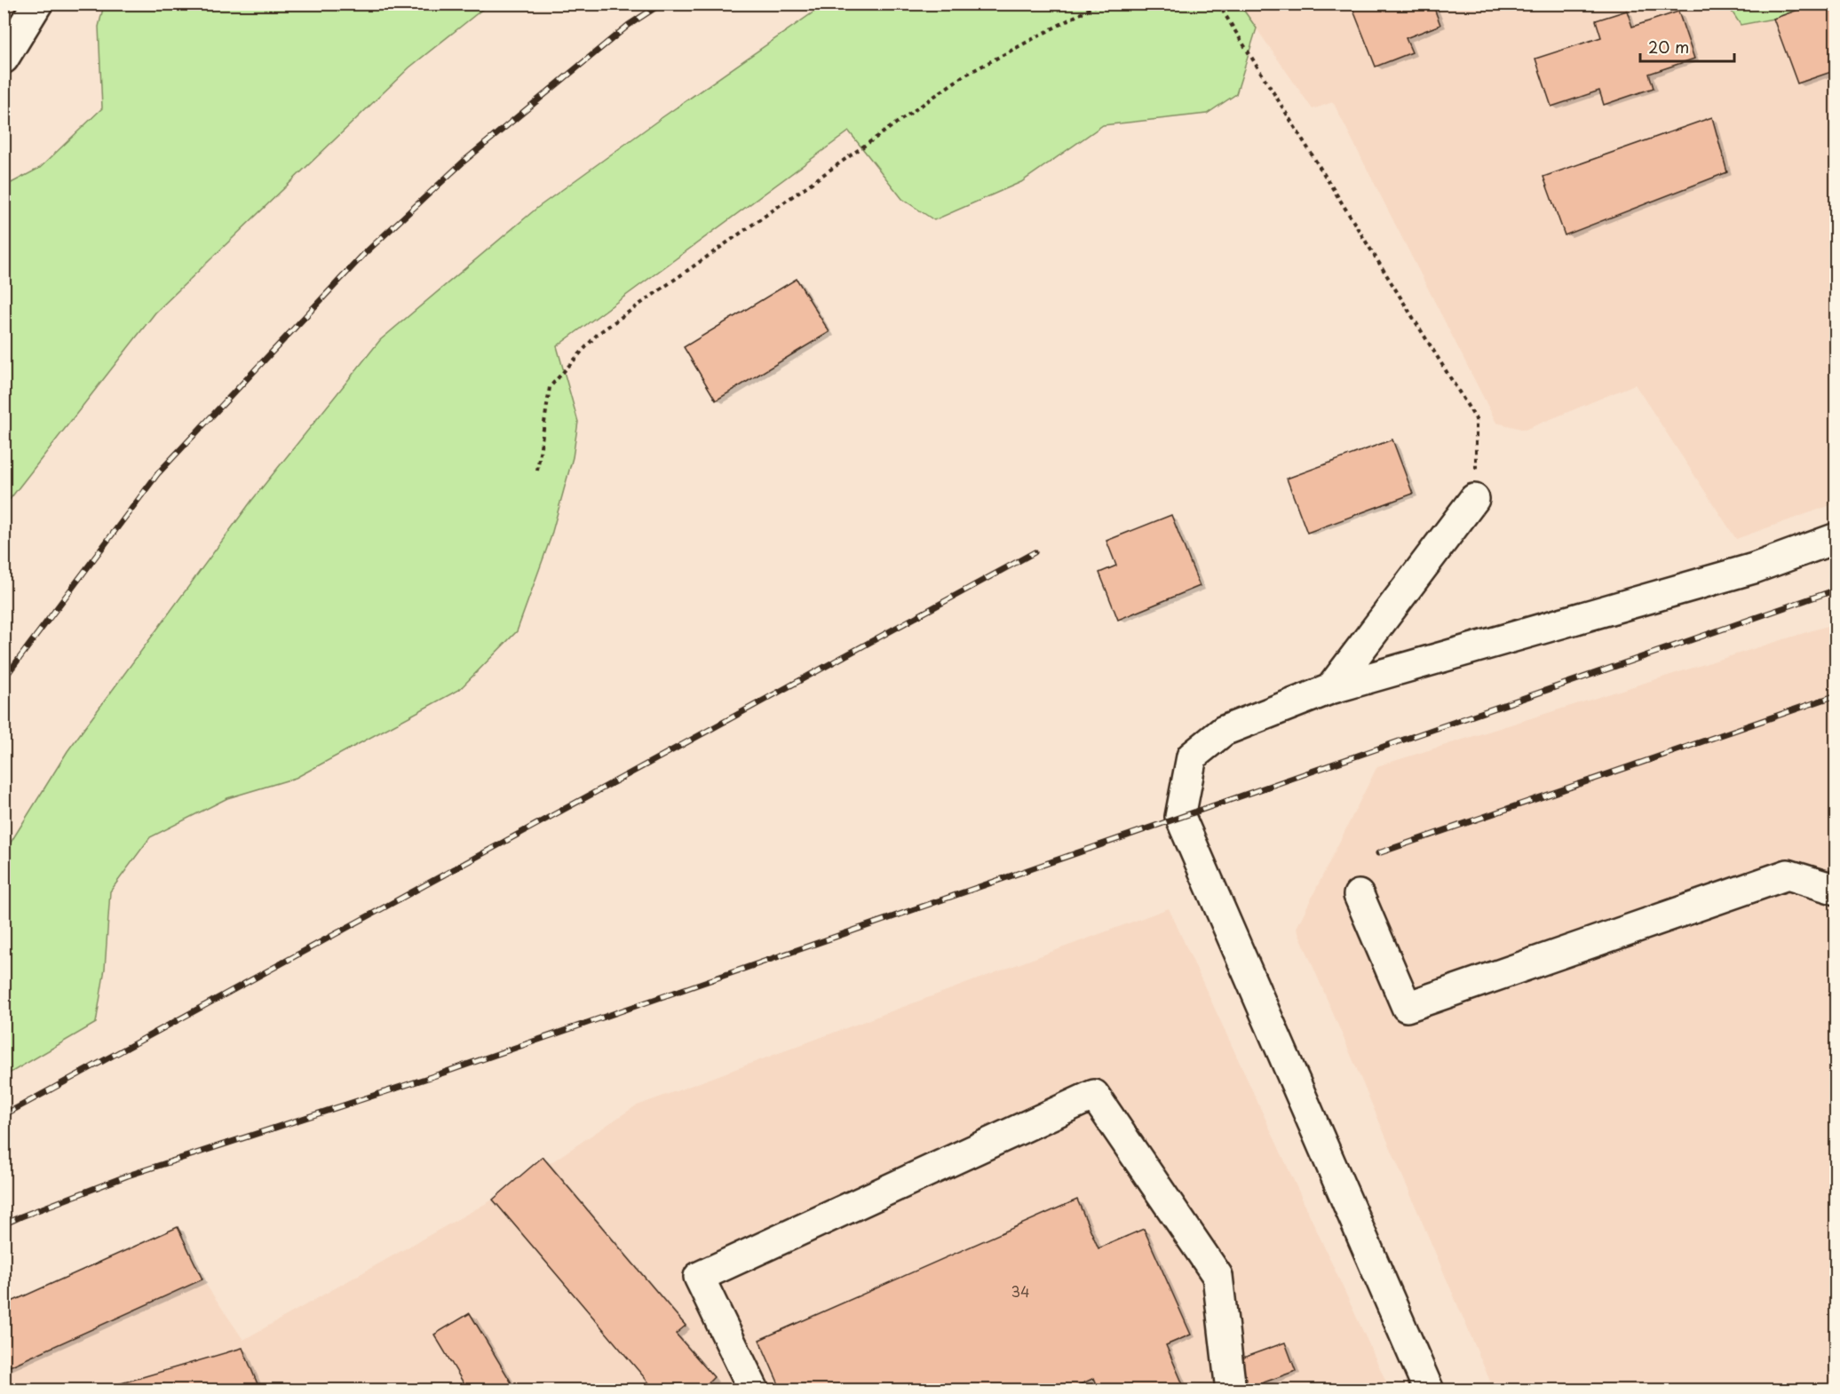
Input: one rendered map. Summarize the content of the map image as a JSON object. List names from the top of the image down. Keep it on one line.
{"house_numbers":["34"],"scale_bar":"20 m"}
